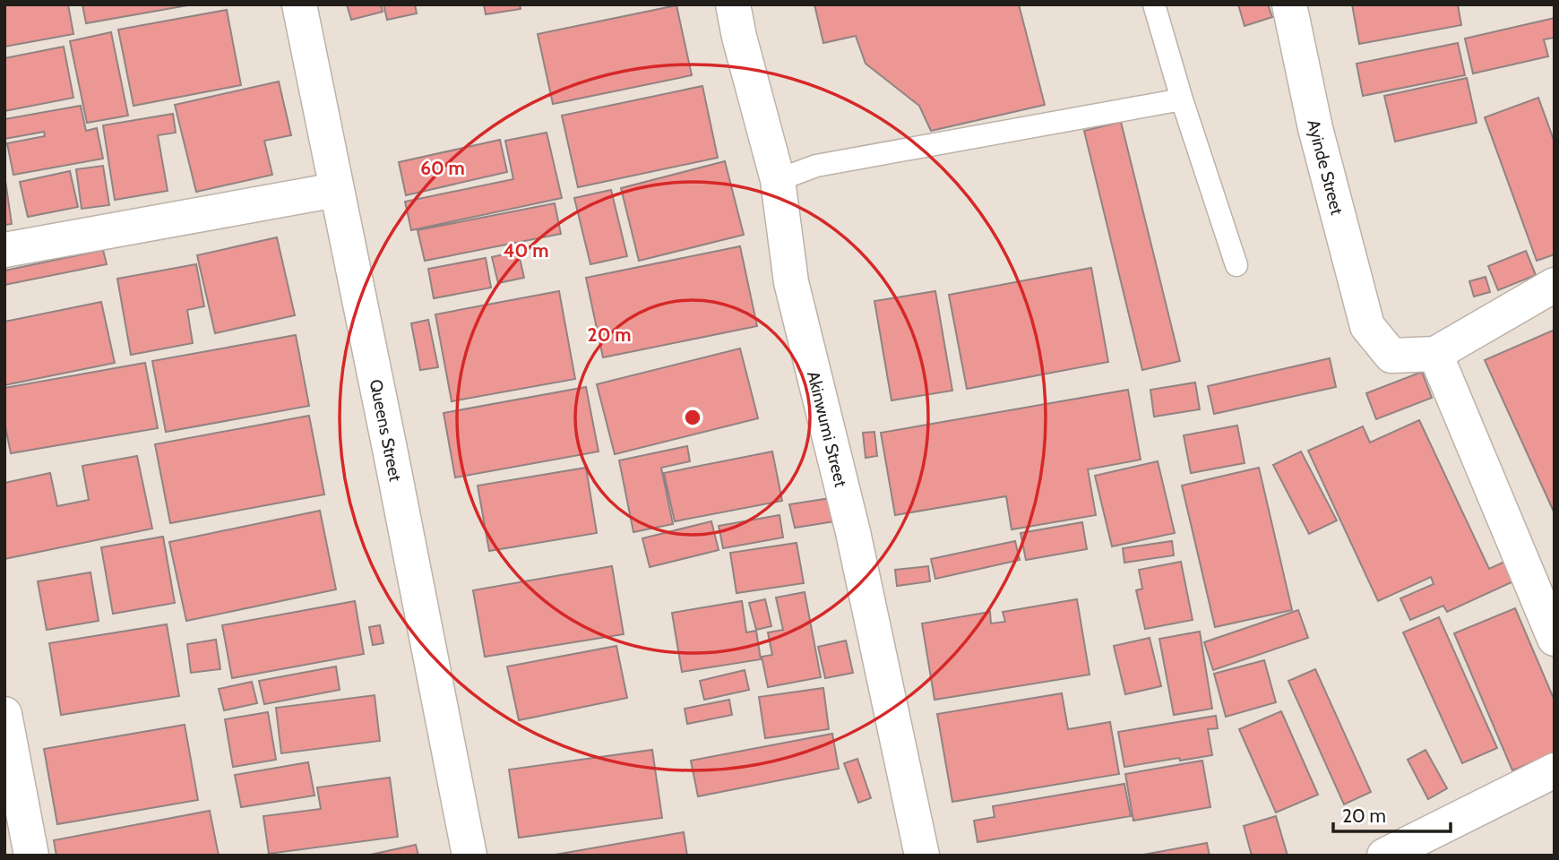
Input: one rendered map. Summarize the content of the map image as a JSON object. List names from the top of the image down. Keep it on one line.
{"streets":{"street":["Ayinde Street","Queens Street","Akinwumi Street"]},"scale_bar":"20 m","rings":["60 m","40 m","20 m"]}
